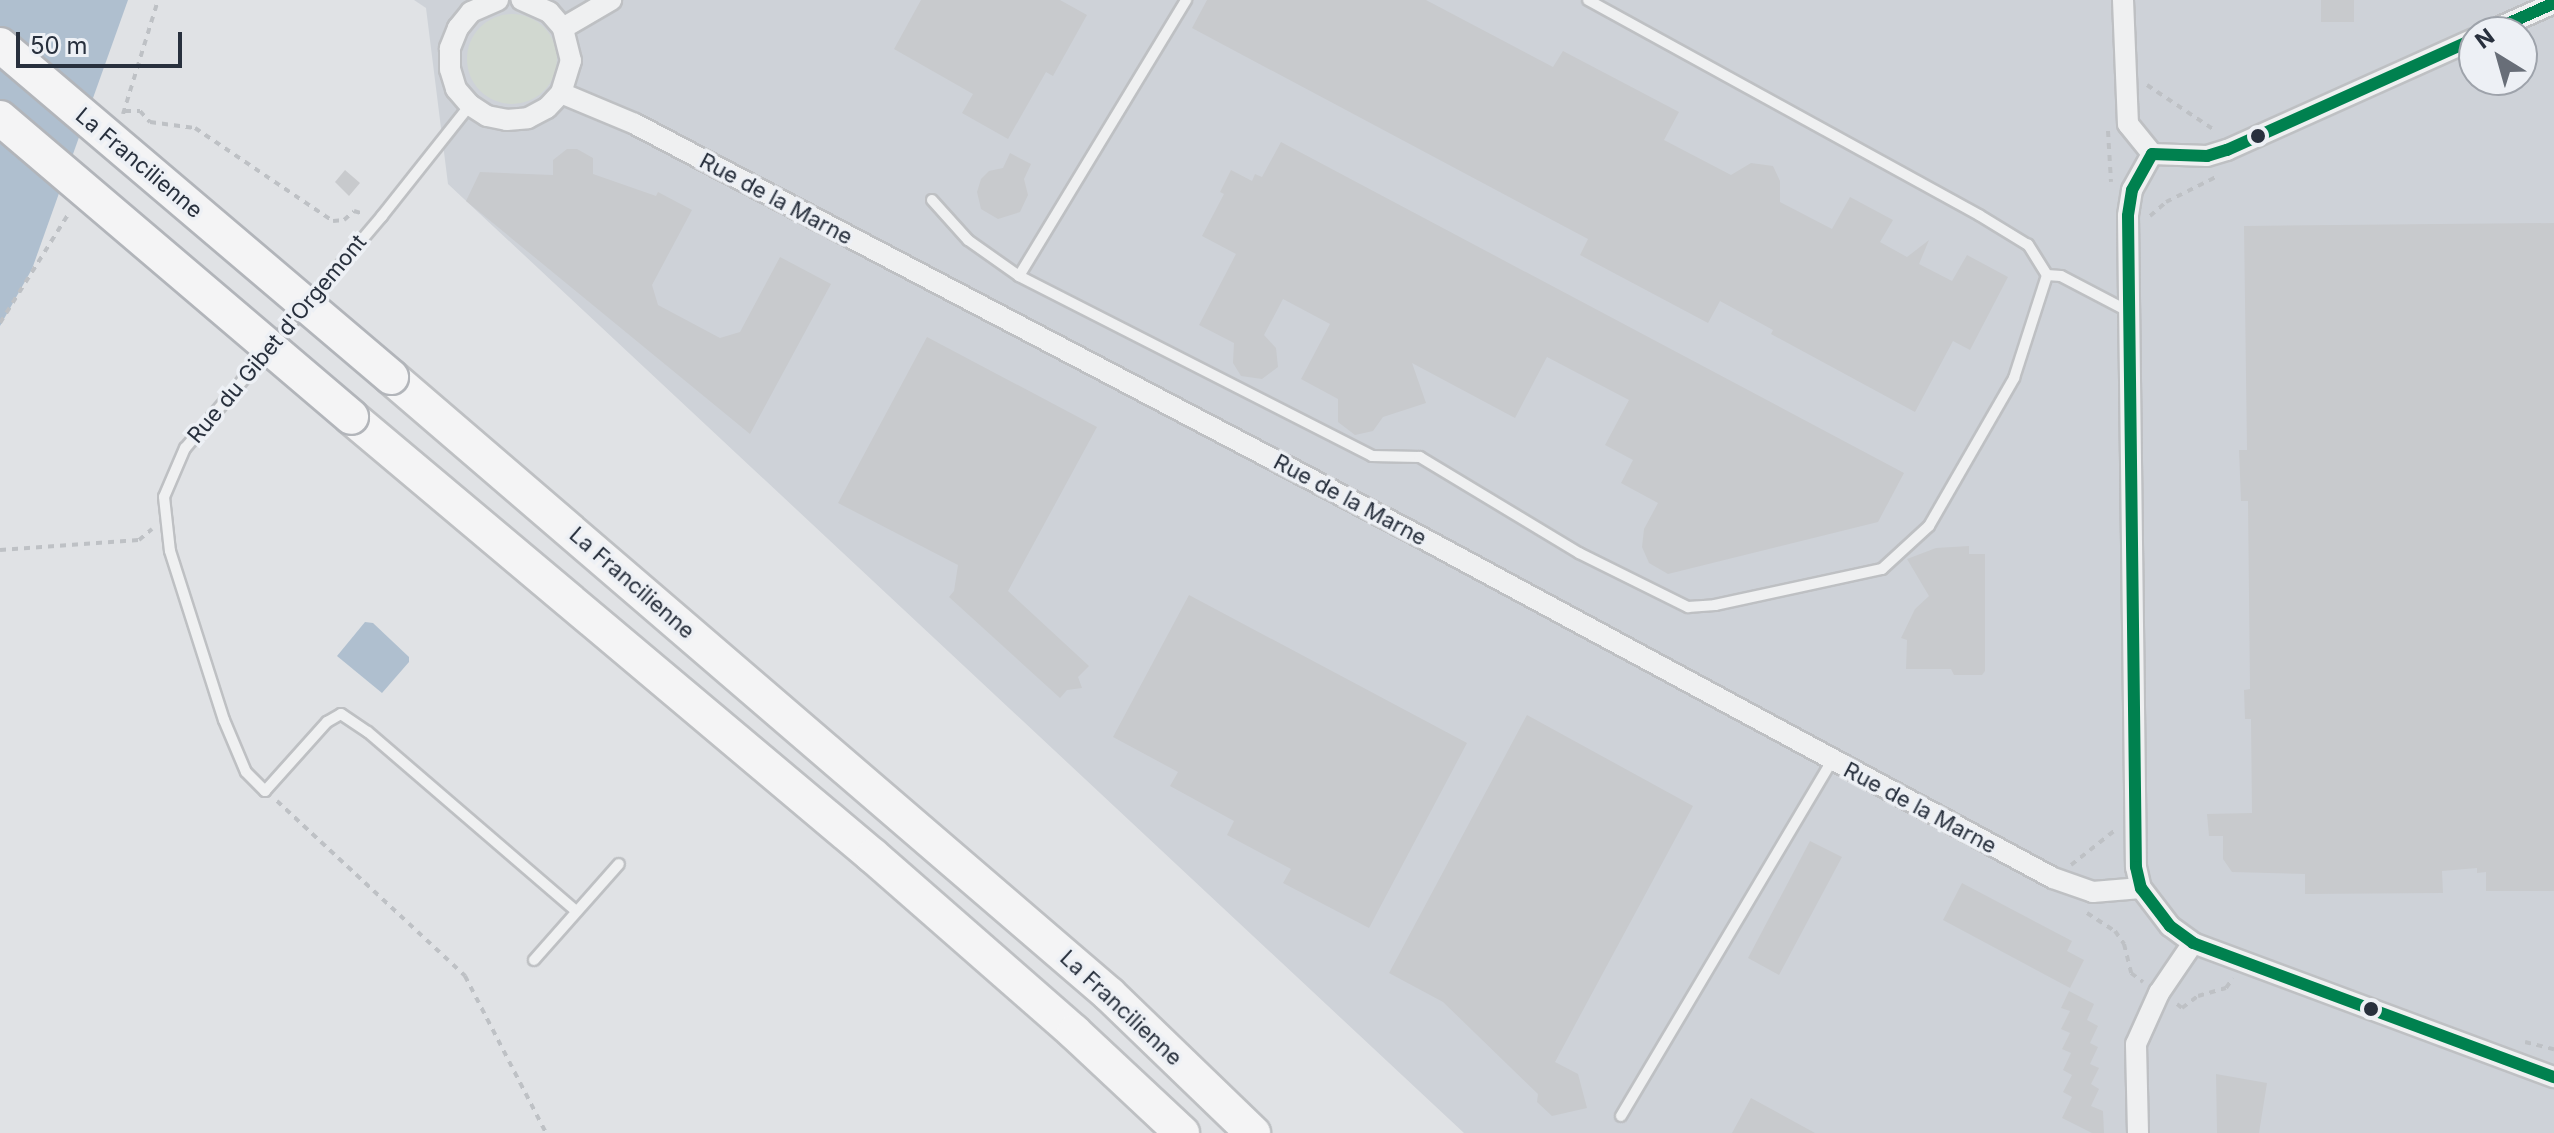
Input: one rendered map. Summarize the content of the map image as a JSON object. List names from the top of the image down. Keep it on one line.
{"streets":{"highway":["La Francilienne"],"street":["Rue de la Marne"],"lane":["Rue du Gibet d'Orgemont"]},"scale_bar":"50 m","north":"top left"}
